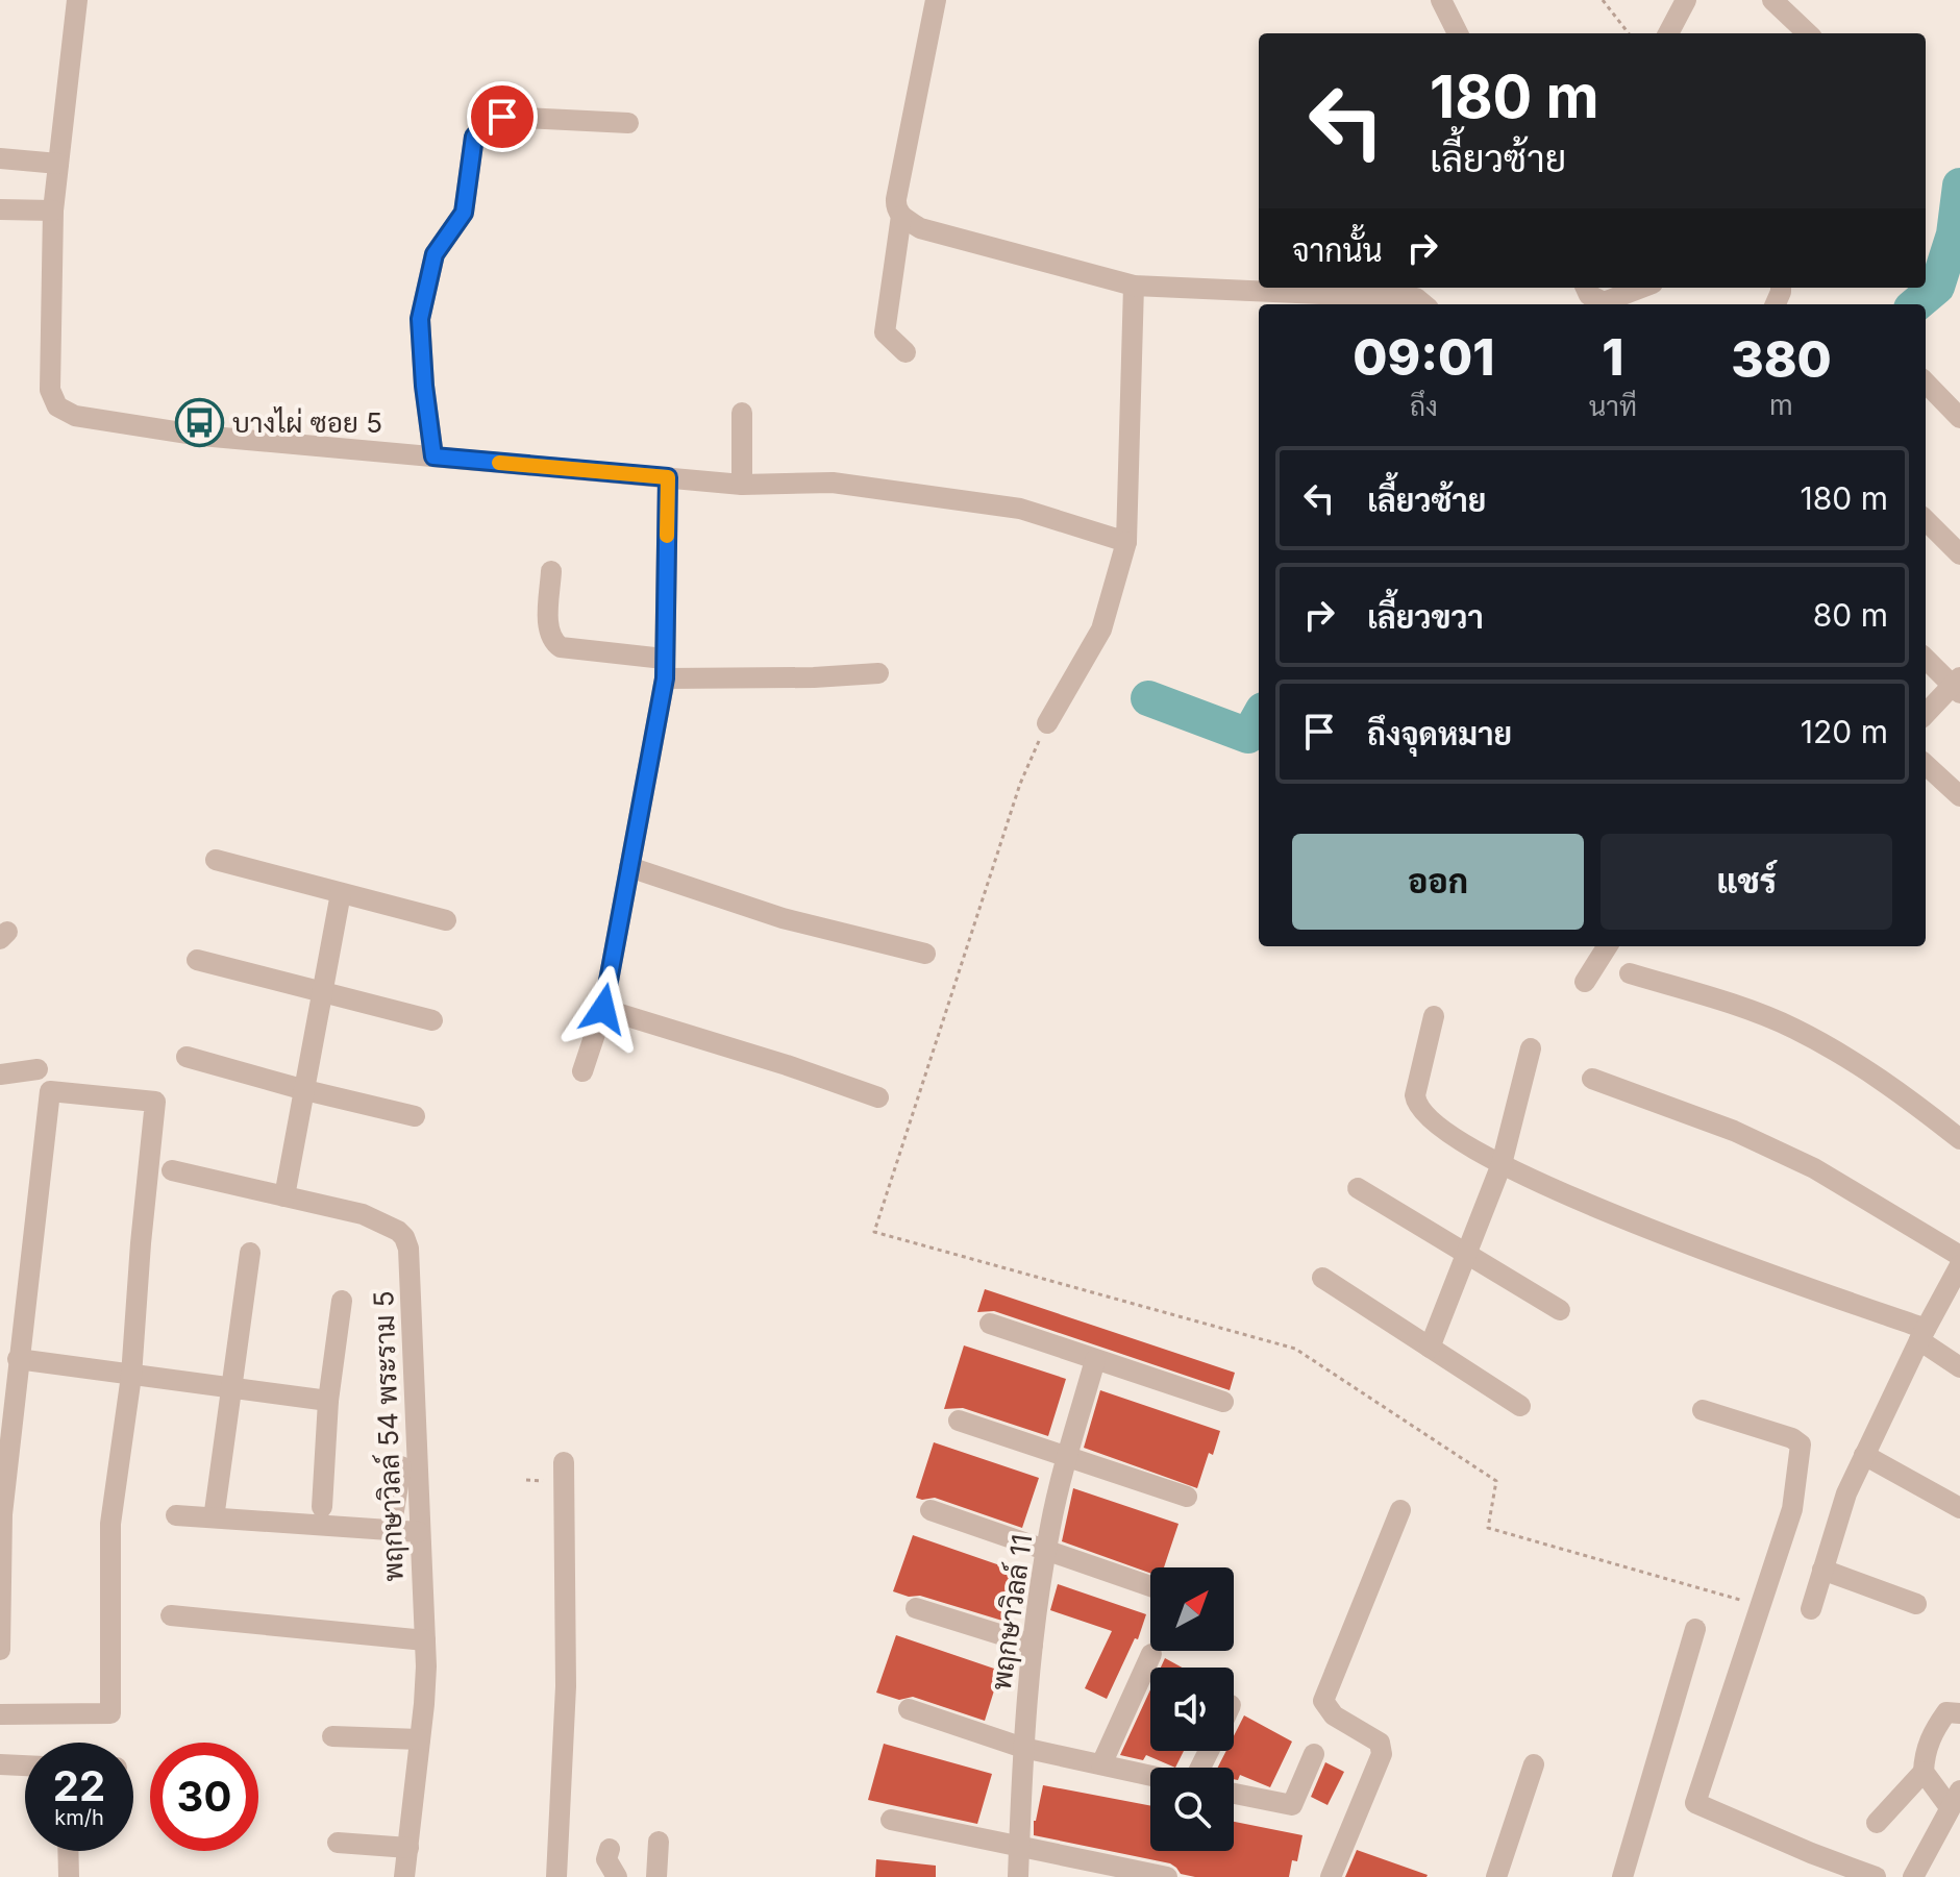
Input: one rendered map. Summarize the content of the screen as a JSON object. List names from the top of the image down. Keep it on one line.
{"streets":{"street":["พฤกษาวิลล์ 54 พระราม 5","พฤกษาวิลล์ 11"]},"places":{"bus stop":["บางไผ่ ซอย 5"]},"north":"top right","page":{"turn":["180 m","เลี้ยวซ้าย"],"then":"จากนั้น","eta":["09:01","ถึง","1","นาที","380","m"],"list":[{"name":"เลี้ยวซ้าย","value":"180 m"},{"name":"เลี้ยวขวา","value":"80 m"},{"name":"ถึงจุดหมาย","value":"120 m"}],"buttons":["ออก","แชร์"],"speed":"22 km/h","limit":"30"}}
